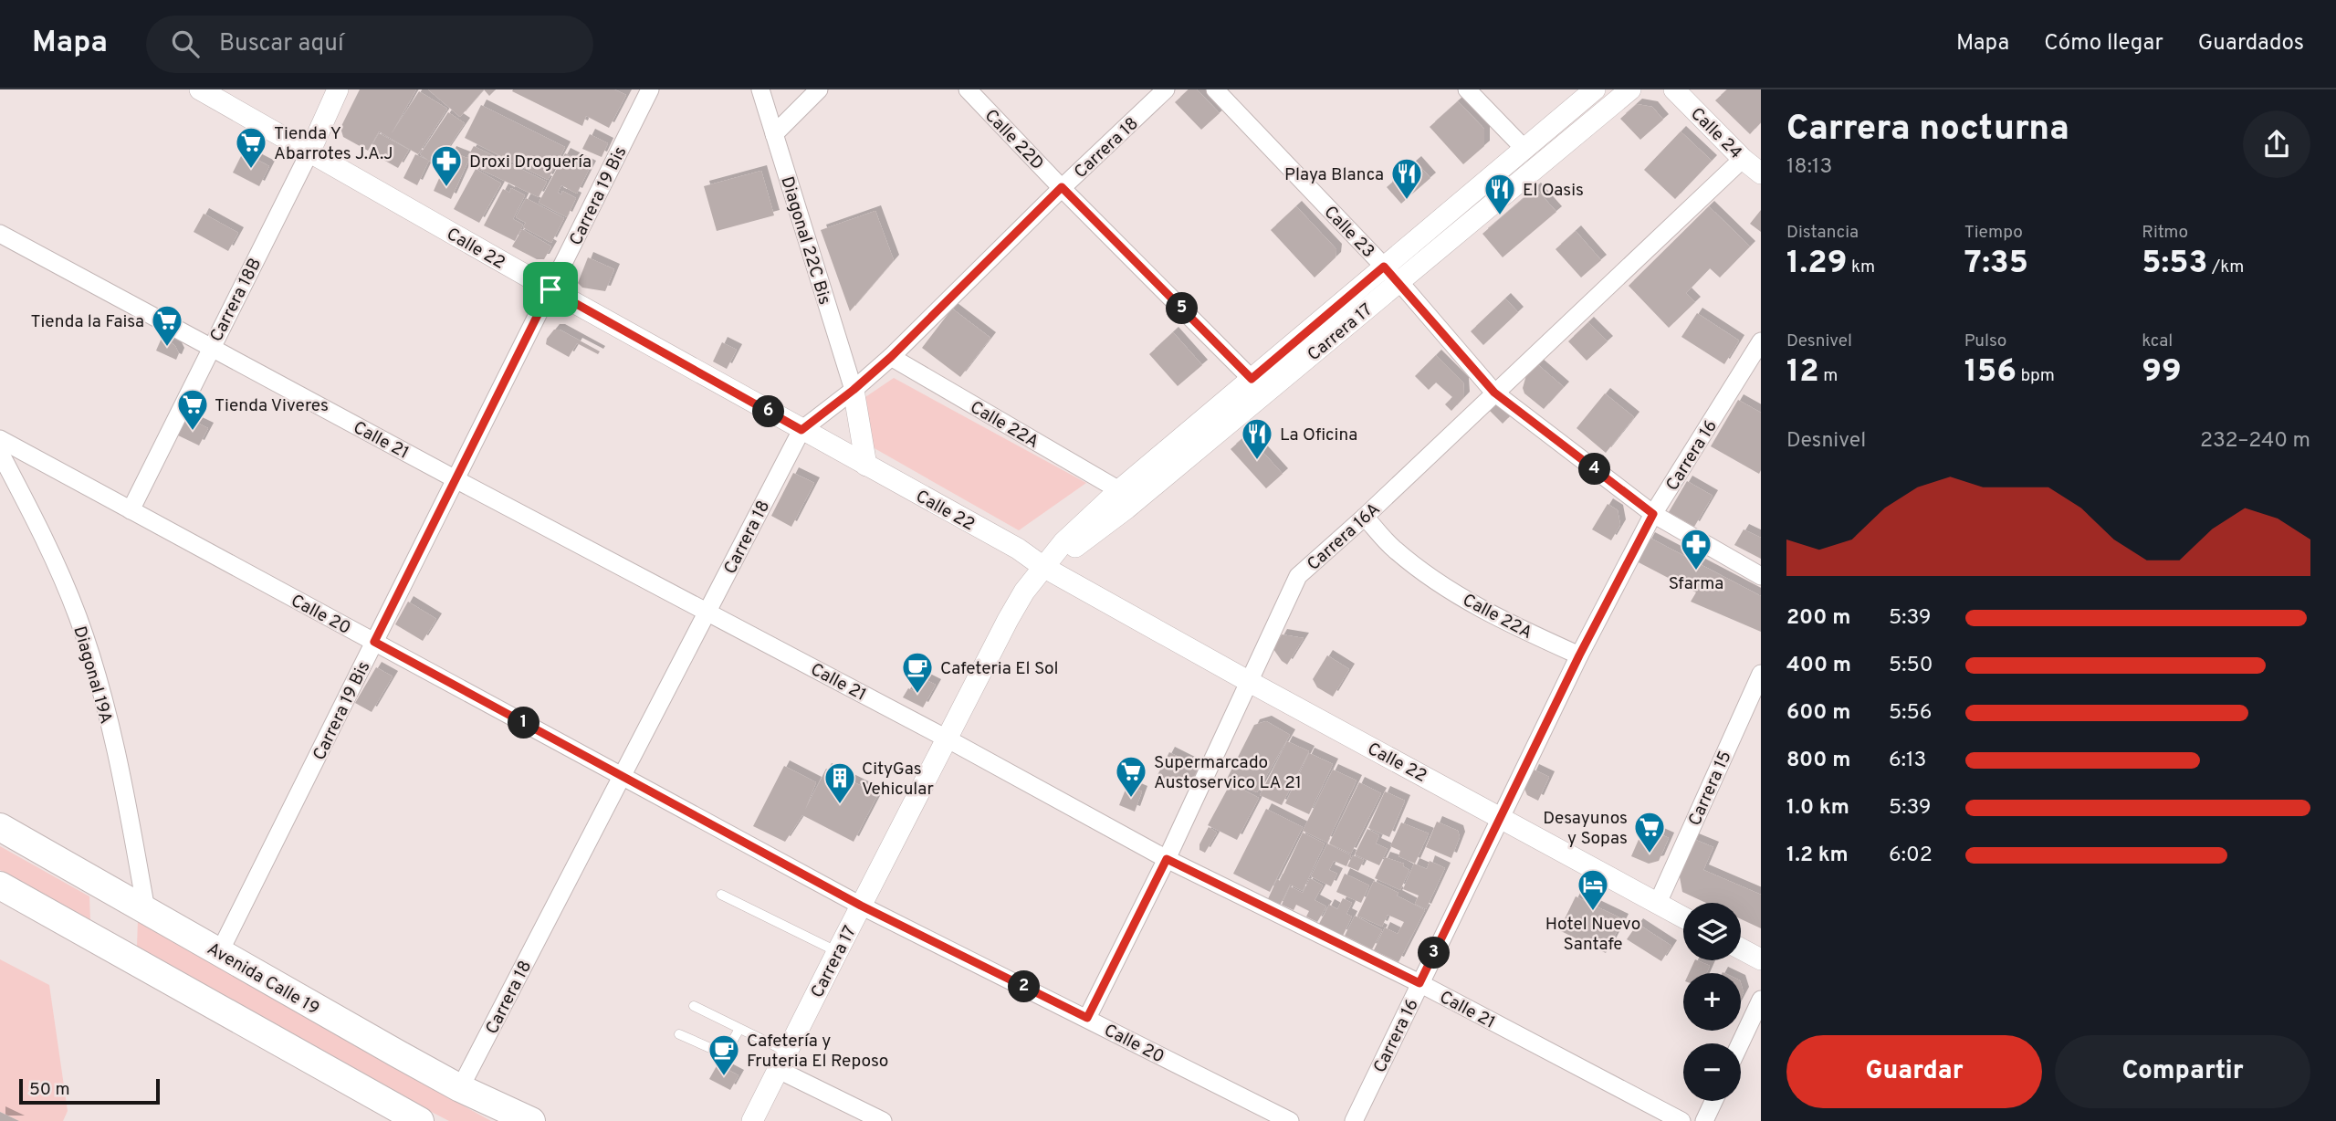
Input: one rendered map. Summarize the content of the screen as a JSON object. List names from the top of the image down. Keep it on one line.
{"streets":{"main road":["Avenida Calle 19"],"street":["Calle 24","Calle 22D","Carrera 18","Carrera 19 Bis","Calle 23","Diagonal 22C Bis","Calle 22","Carrera 18B","Carrera 17","Calle 22A","Calle 21","Carrera 16","Carrera 16A","Calle 20","Diagonal 19A","Carrera 15"]},"crossings":[["Calle 24","Carrera 16A"],["Calle 22D","Carrera 18"],["Calle 22D","Carrera 17"],["Carrera 18","Diagonal 22C Bis"],["Carrera 18","Calle 22"],["Carrera 18","Calle 22A"],["Carrera 18","Calle 21"],["Carrera 18","Calle 20"],["Carrera 18","Avenida Calle 19"],["Carrera 19 Bis","Calle 22"],["Carrera 19 Bis","Calle 21"],["Carrera 19 Bis","Calle 20"],["Carrera 19 Bis","Avenida Calle 19"],["Calle 23","Carrera 17"],["Calle 23","Carrera 16"],["Calle 23","Carrera 16A"],["Calle 22","Carrera 18B"],["Calle 22","Carrera 17"],["Calle 22","Carrera 16"],["Calle 22","Carrera 16A"],["Calle 22","Carrera 15"],["Carrera 18B","Calle 21"],["Carrera 18B","Calle 20"],["Carrera 17","Calle 22A"],["Carrera 17","Calle 21"],["Carrera 17","Calle 20"],["Calle 22A","Carrera 16"],["Calle 22A","Carrera 16A"],["Calle 21","Carrera 16"],["Calle 21","Carrera 16A"],["Carrera 16A","Calle 20"],["Diagonal 19A","Avenida Calle 19"]],"places":{"supermarket":["Tienda Y Abarrotes J.A.J","Tienda la Faisa","Tienda Viveres","Supermarcado Austoservico LA 21","Desayunos y Sopas"],"pharmacy":["Droxi Droguería","Sfarma"],"restaurant":["Playa Blanca","El Oasis","La Oficina"],"cafe":["Cafeteria El Sol","Cafetería y Fruteria El Reposo"],"building":["CityGas Vehicular"],"hotel":["Hotel Nuevo Santafe"]},"scale_bar":"50 m","page":{"header":"Mapa","search":"Buscar aquí","nav":["Mapa","Cómo llegar","Guardados"],"heading":["Carrera nocturna","18:13"],"stats":[["Distancia","1.29 km"],["Tiempo","7:35"],["Ritmo","5:53 /km"],["Desnivel","12 m"],["Pulso","156 bpm"],["kcal","99"]],"pins":["5","6","4","1","3","2"],"chart":["Desnivel","232–240 m"],"list":[{"name":"200 m","note":"5:39"},{"name":"400 m","note":"5:50"},{"name":"600 m","note":"5:56"},{"name":"800 m","note":"6:13"},{"name":"1.0 km","note":"5:39"},{"name":"1.2 km","note":"6:02"}],"map_buttons":["+","−"],"buttons":["Guardar","Compartir"],"scale":"50 m"}}
